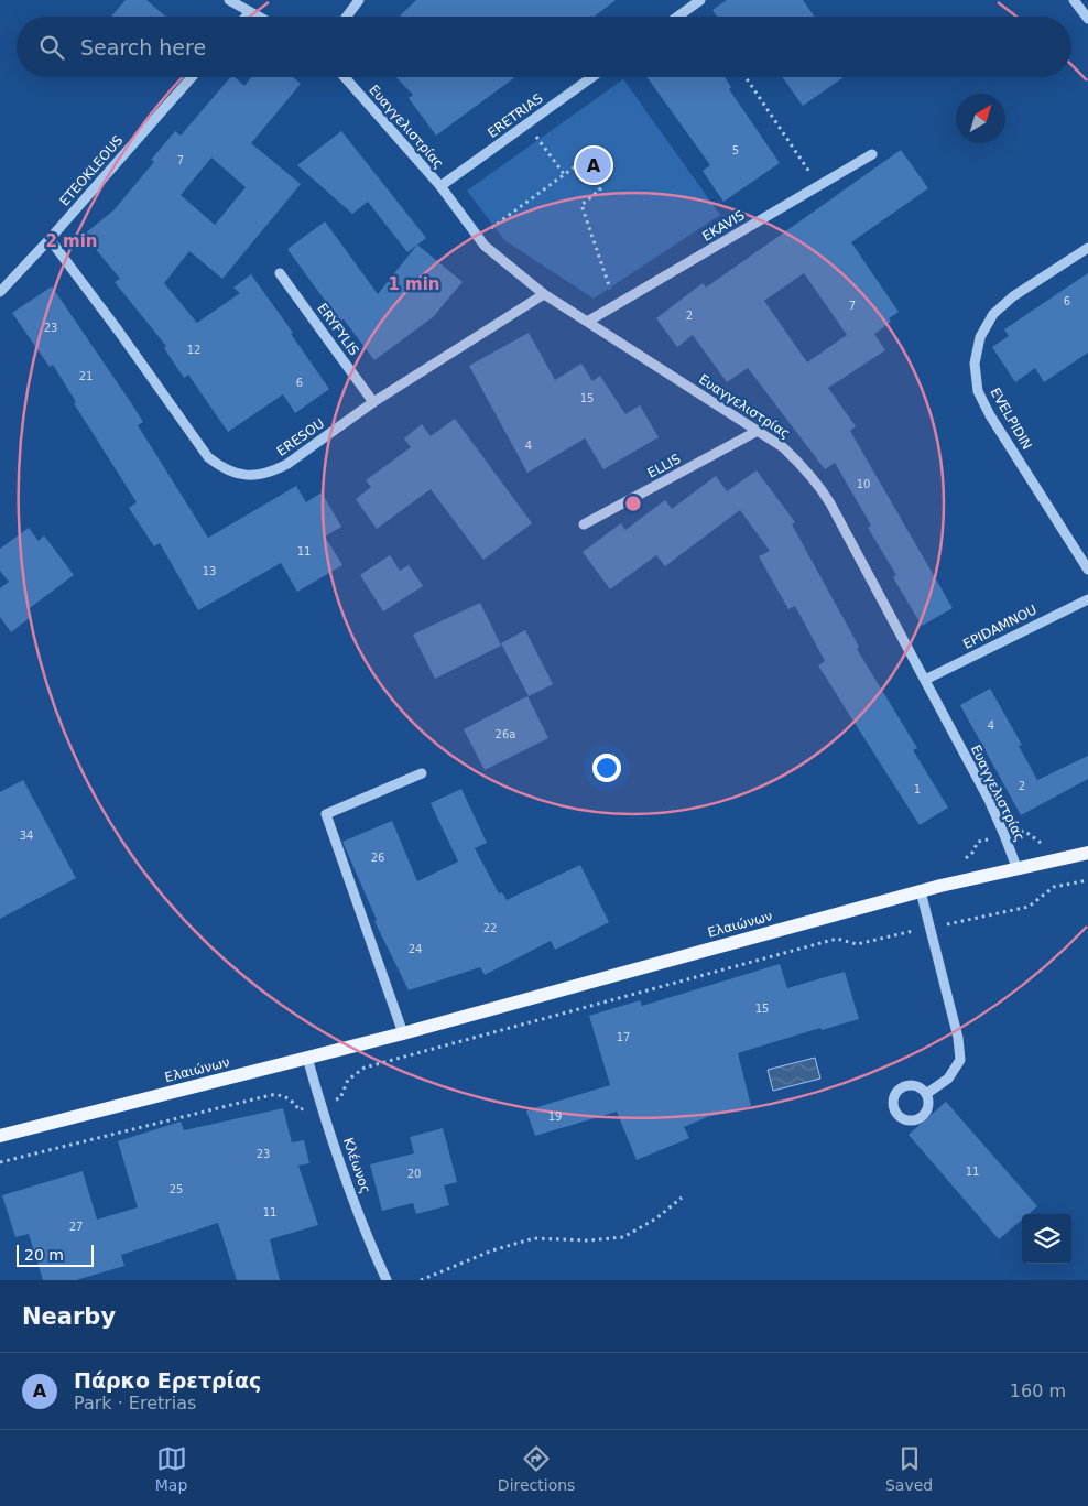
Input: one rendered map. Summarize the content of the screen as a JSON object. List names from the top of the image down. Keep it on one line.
{"streets":{"main road":["Ελαιώνων"],"street":["ERETRIAS","Ευαγγελιστρίας","ETEOKLEOUS","EKAVIS","ERYFYLIS","EVELPIDIN","ERESOU","ELLIS","EPIDAMNOU","Κλέωνος"]},"crossings":[["ERETRIAS","Ευαγγελιστρίας"],["Ευαγγελιστρίας","EKAVIS"],["Ευαγγελιστρίας","ERESOU"],["Ευαγγελιστρίας","ELLIS"],["Ευαγγελιστρίας","EPIDAMNOU"],["Ευαγγελιστρίας","Ελαιώνων"],["ETEOKLEOUS","ERESOU"],["ERYFYLIS","ERESOU"],["Ελαιώνων","Κλέωνος"]],"house_numbers":["5","7","6","7","2","23","12","21","6","15","4","10","11","13","4","26a","2","1","34","26","22","24","15","17","19","23","11","20","25","11","27"],"scale_bar":"20 m","north":"top right","page":{"search":"Search here","pins":"A","scale":"20 m","heading":"Nearby","list":[{"mark":"A","name":"Πάρκο Ερετρίας","note":"Park · Eretrias","value":"160 m"}],"nav":["Map","Directions","Saved"]},"rings":["2 min","1 min"]}
